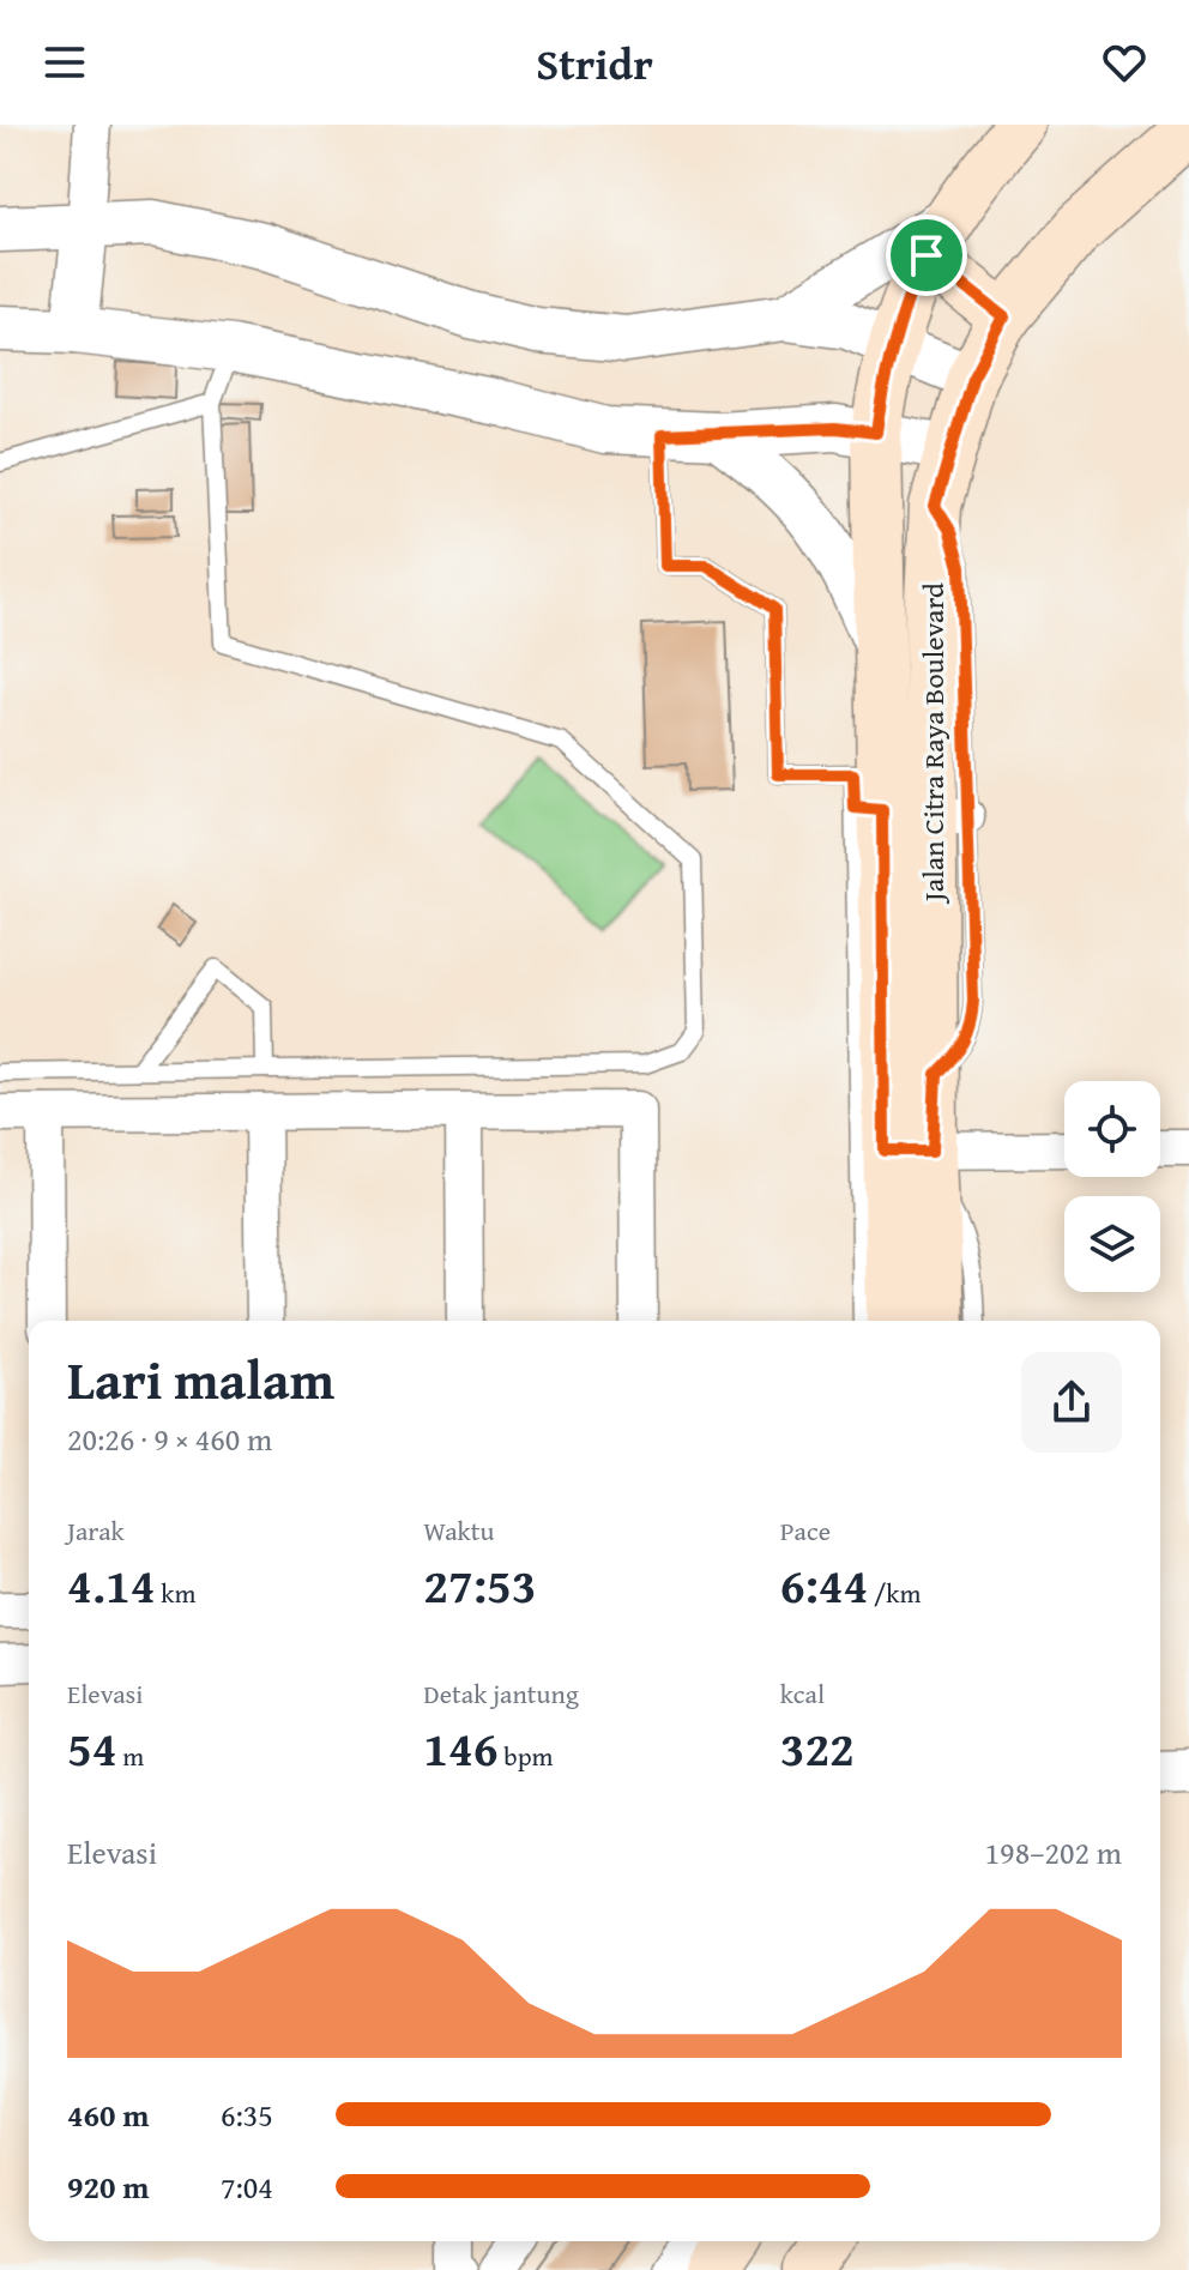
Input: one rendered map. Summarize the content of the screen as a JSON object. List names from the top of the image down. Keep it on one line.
{"streets":{"main road":["Jalan Citra Raya Boulevard"]},"page":{"header":"Stridr","heading":["Lari malam","20:26 · 9 × 460 m"],"stats":[["Jarak","4.14 km"],["Waktu","27:53"],["Pace","6:44 /km"],["Elevasi","54 m"],["Detak jantung","146 bpm"],["kcal","322"]],"chart":["Elevasi","198–202 m"],"list":[{"name":"460 m","note":"6:35"},{"name":"920 m","note":"7:04"}]}}
